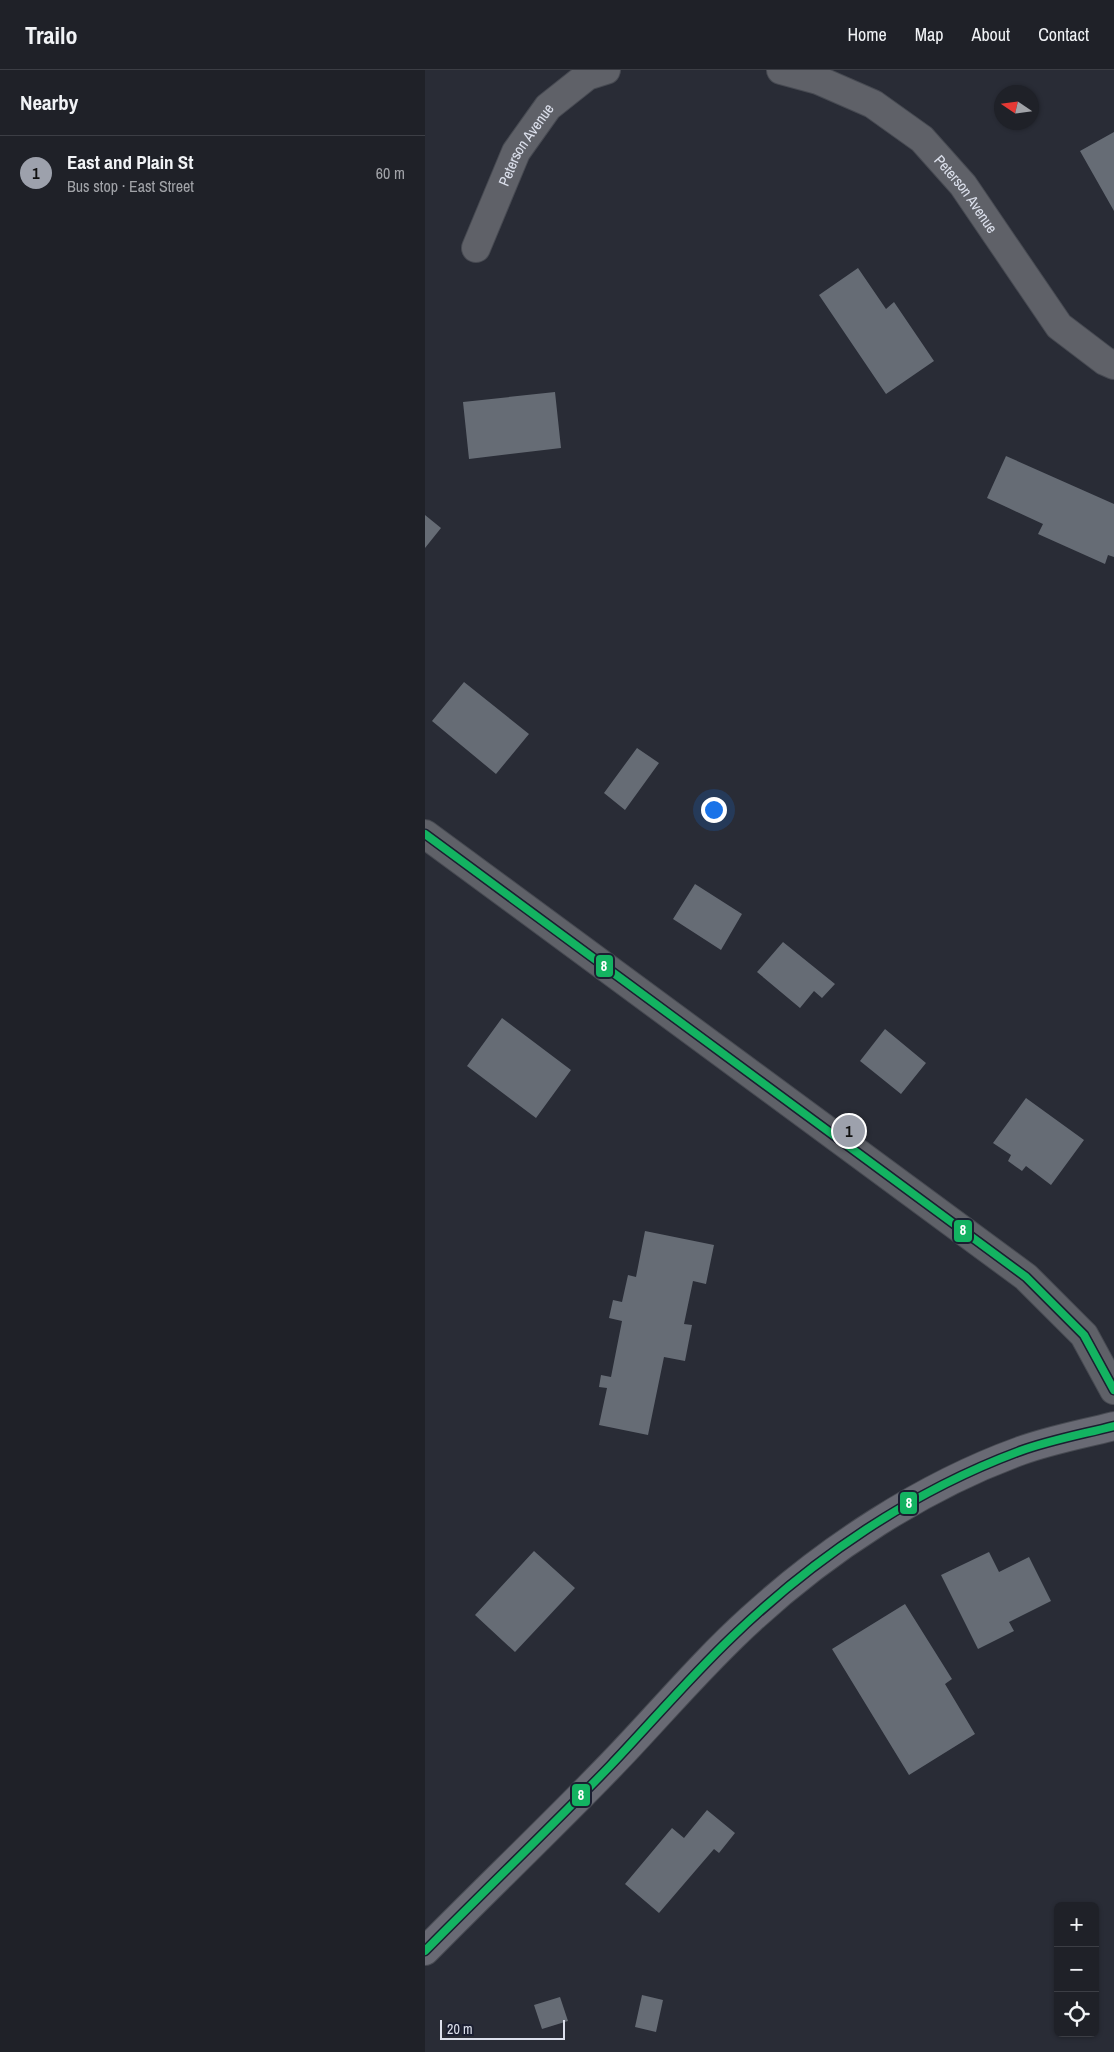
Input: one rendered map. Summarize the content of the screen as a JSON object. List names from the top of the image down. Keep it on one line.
{"streets":{"street":["Peterson Avenue"]},"lines":["transit line 8"],"scale_bar":"20 m","north":"left","page":{"header":"Trailo","nav":["Home","Map","About","Contact"],"heading":"Nearby","list":[{"mark":"1","name":"East and Plain St","note":"Bus stop · East Street","value":"60 m"}],"pins":"1","map_buttons":["+","−"],"scale":"20 m"}}
